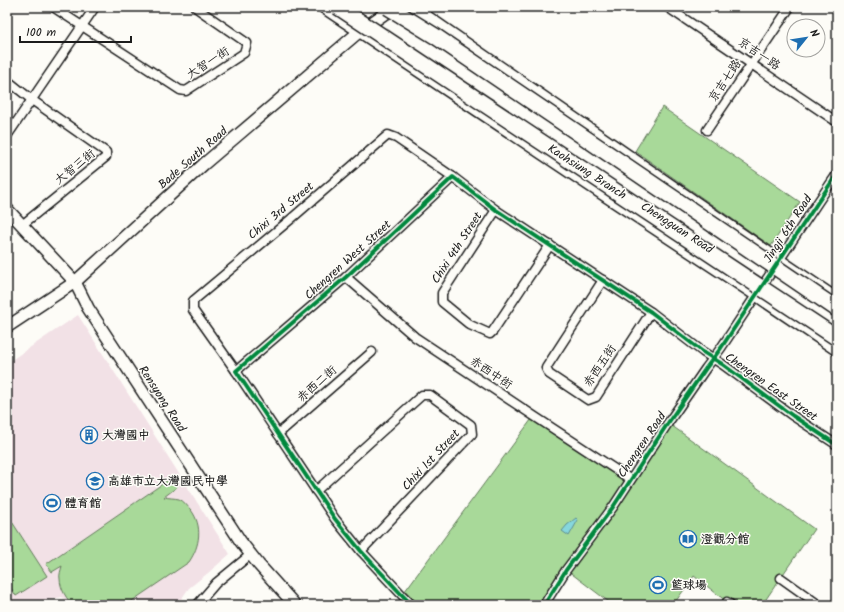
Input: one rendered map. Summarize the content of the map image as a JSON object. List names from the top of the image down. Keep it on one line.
{"streets":{"highway":["Kaohsiung Branch"],"street":["京吉一路","大智一街","京吉七路","Bade South Road","大智三街","Chixi 3rd Street","Chengguan Road","Jingji 6th Road","Chixi 4th Street","Chengren West Street","赤西五街","赤西中街","赤西二街","Chengren East Street","Rensyong Road","Chengren Road","Chixi 1st Street"]},"crossings":[["京吉一路","京吉七路"],["Bade South Road","Chengguan Road"],["Bade South Road","Rensyong Road"],["大智三街","Rensyong Road"],["Chixi 3rd Street","Chengren West Street"],["Chengguan Road","Jingji 6th Road"],["Chengguan Road","Chengren Road"],["Jingji 6th Road","Chengren Road"],["Chengren West Street","赤西中街"],["赤西中街","Chengren Road"],["Chengren East Street","Chengren Road"]],"places":{"building":["大灣國中"],"school or university":["高雄市立大灣國民中學"],"sports":["體育館","籃球場"],"library":["澄觀分館"]},"scale_bar":"100 m","north":"top right"}
